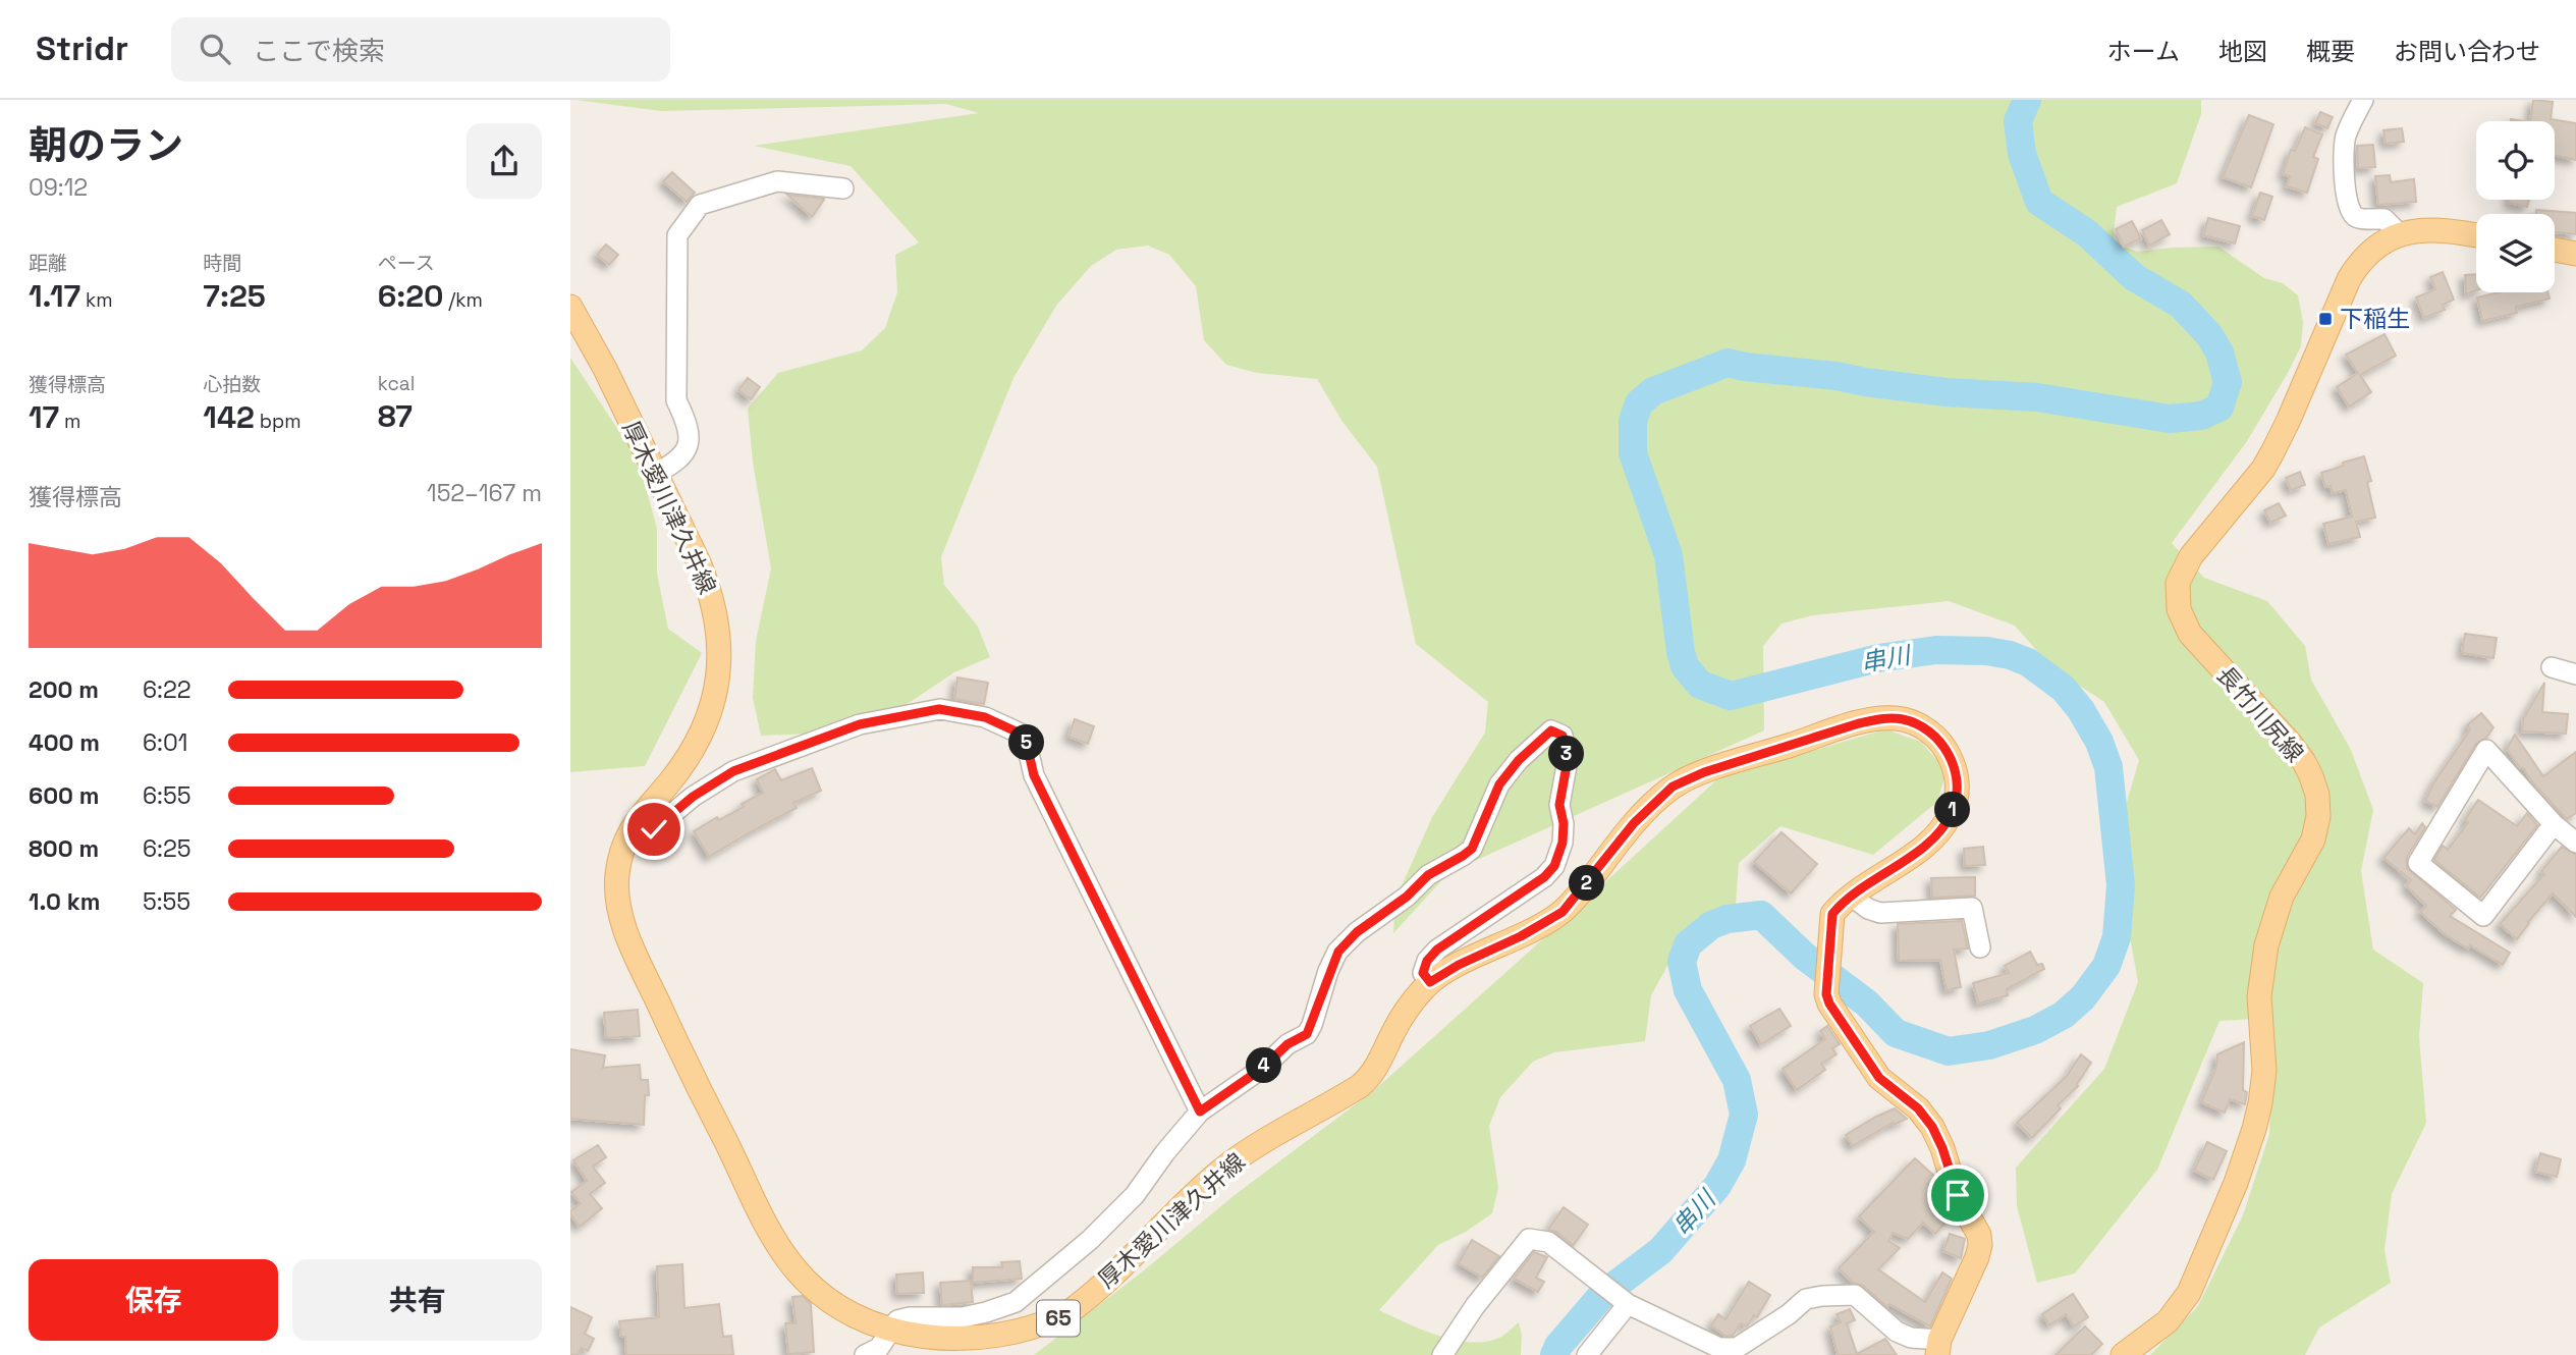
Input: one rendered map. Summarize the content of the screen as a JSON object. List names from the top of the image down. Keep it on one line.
{"streets":{"main road":["厚木愛川津久井線","長竹川尻線","65"]},"water":["串川"],"places":{"transit":["下稲生"]},"page":{"header":"Stridr","search":"ここで検索","nav":["ホーム","地図","概要","お問い合わせ"],"heading":["朝のラン","09:12"],"stats":[["距離","1.17 km"],["時間","7:25"],["ペース","6:20 /km"],["獲得標高","17 m"],["心拍数","142 bpm"],["kcal","87"]],"chart":["獲得標高","152–167 m"],"list":[{"name":"200 m","note":"6:22"},{"name":"400 m","note":"6:01"},{"name":"600 m","note":"6:55"},{"name":"800 m","note":"6:25"},{"name":"1.0 km","note":"5:55"}],"pins":["5","3","1","2","4"],"buttons":["保存","共有"]}}
